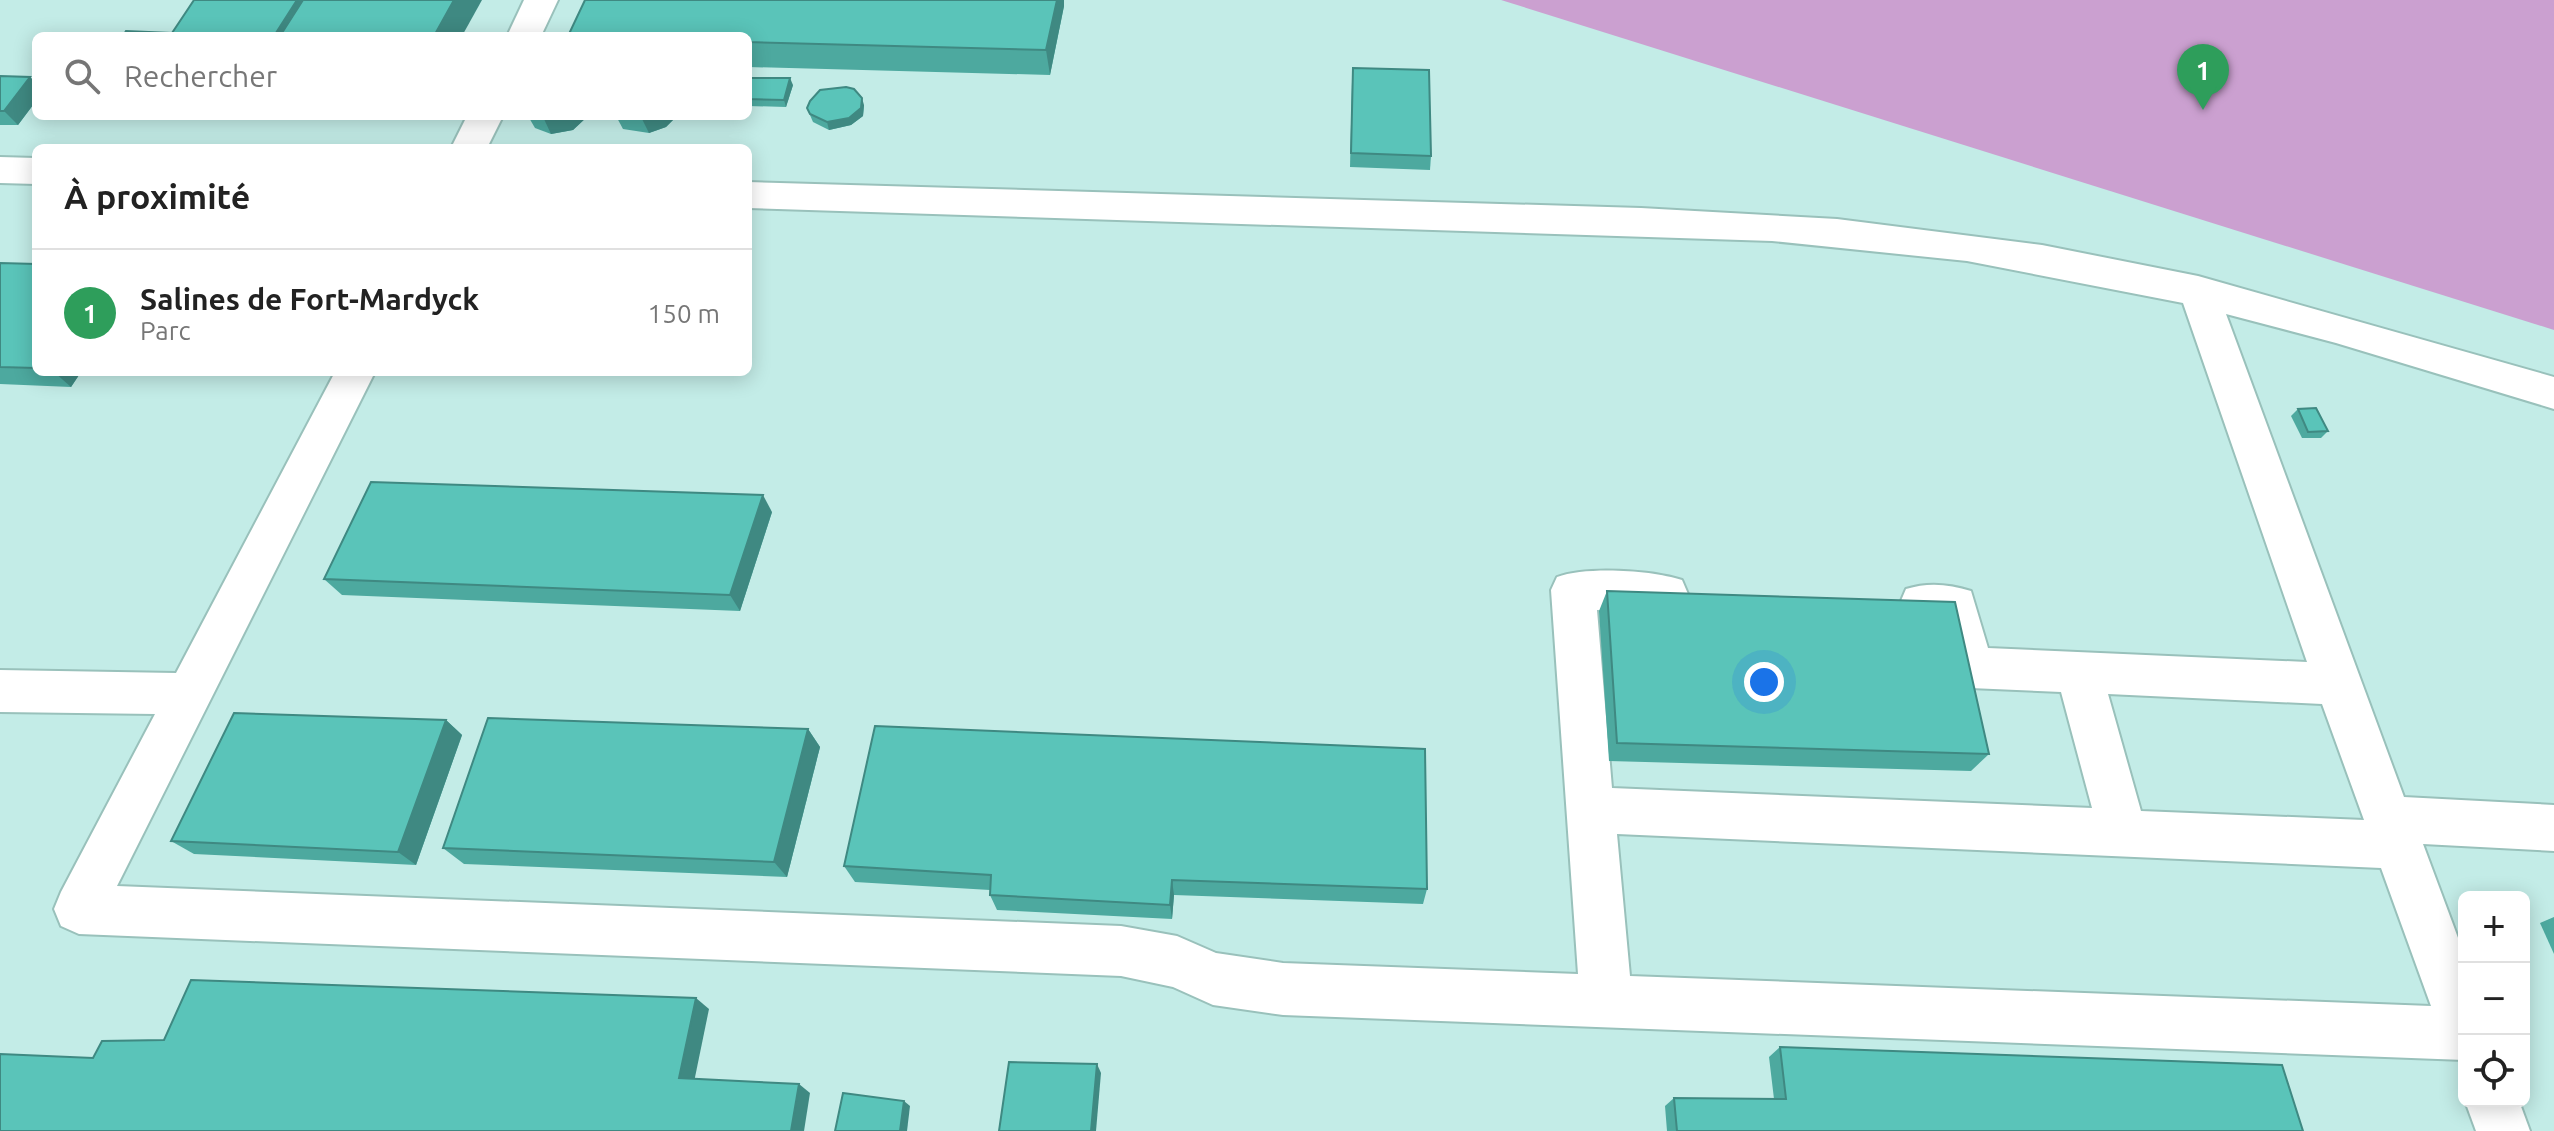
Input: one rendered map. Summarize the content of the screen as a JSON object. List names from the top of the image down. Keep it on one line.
{"page":{"search":"Rechercher","pins":"1","heading":"À proximité","list":[{"mark":"1","name":"Salines de Fort-Mardyck","note":"Parc","value":"150 m"}],"map_buttons":["+","−"]}}
